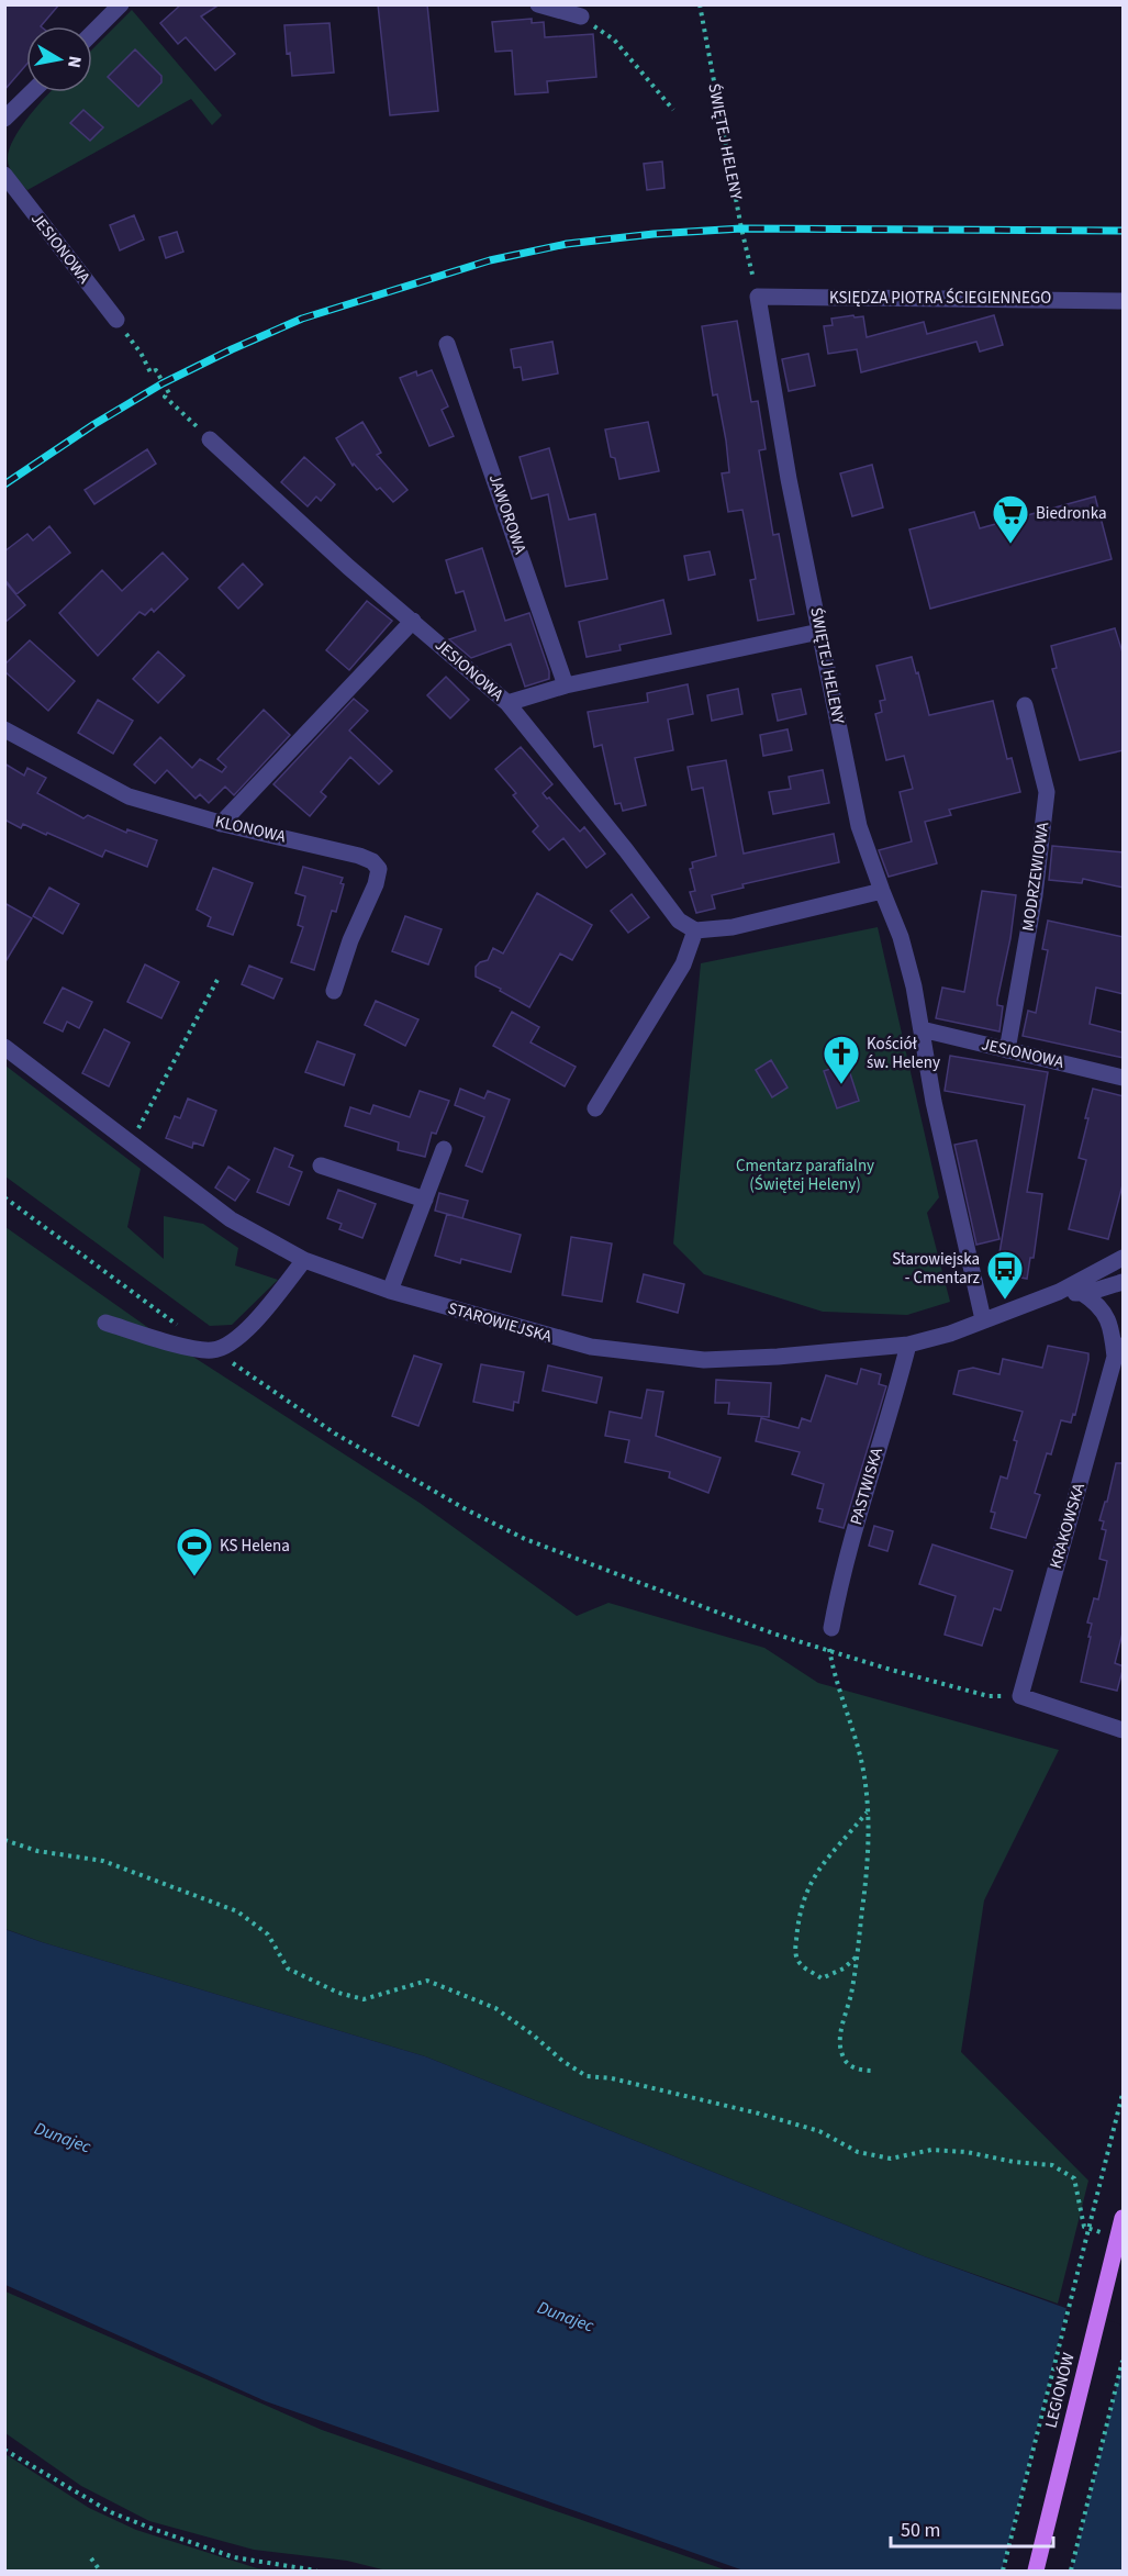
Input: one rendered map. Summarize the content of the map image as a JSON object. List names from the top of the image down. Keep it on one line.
{"streets":{"main road":["LEGIONÓW"],"street":["ŚWIĘTEJ HELENY","JESIONOWA","KSIĘDZA PIOTRA ŚCIEGIENNEGO","JAWOROWA","KLONOWA","MODRZEWIOWA","STAROWIEJSKA","PASTWISKA","KRAKOWSKA"]},"crossings":[["ŚWIĘTEJ HELENY","JESIONOWA"],["ŚWIĘTEJ HELENY","KSIĘDZA PIOTRA ŚCIEGIENNEGO"],["ŚWIĘTEJ HELENY","STAROWIEJSKA"],["JESIONOWA","MODRZEWIOWA"],["STAROWIEJSKA","PASTWISKA"],["STAROWIEJSKA","KRAKOWSKA"]],"water":["Dunajec"],"parks":["Cmentarz parafialny (Świętej Heleny)"],"places":{"supermarket":["Biedronka"],"church":["Kościół św. Heleny"],"bus stop":["Starowiejska - Cmentarz"],"sports":["KS Helena"]},"scale_bar":"50 m","north":"right"}
